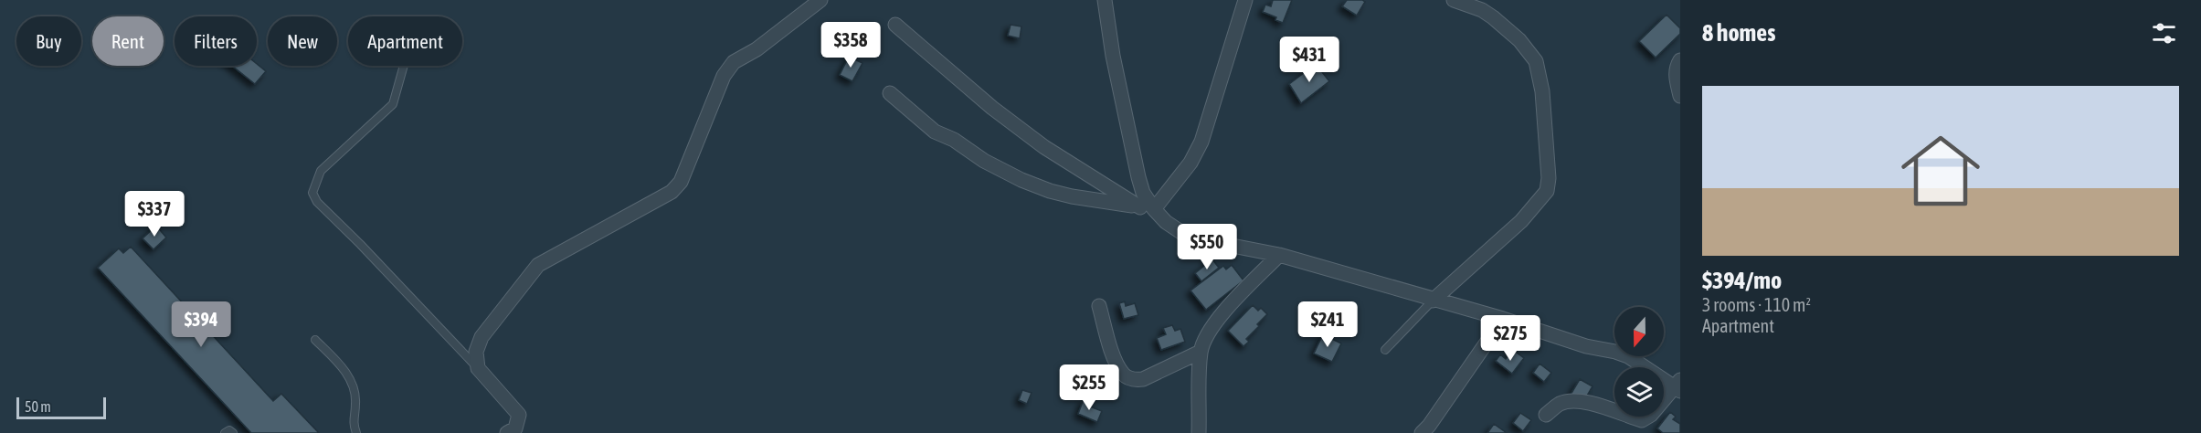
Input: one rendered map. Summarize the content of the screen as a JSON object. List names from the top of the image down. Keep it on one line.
{"scale_bar":"50 m","north":"bottom","page":{"heading":"8 homes","chip":["Buy","Rent","Filters","New","Apartment"],"price":["$358","$431","$337","$550","$394","$241","$275","$255"],"list":[{"name":"$394/mo","note":"3 rooms · 110 m² · Apartment"}],"scale":"50 m"}}
